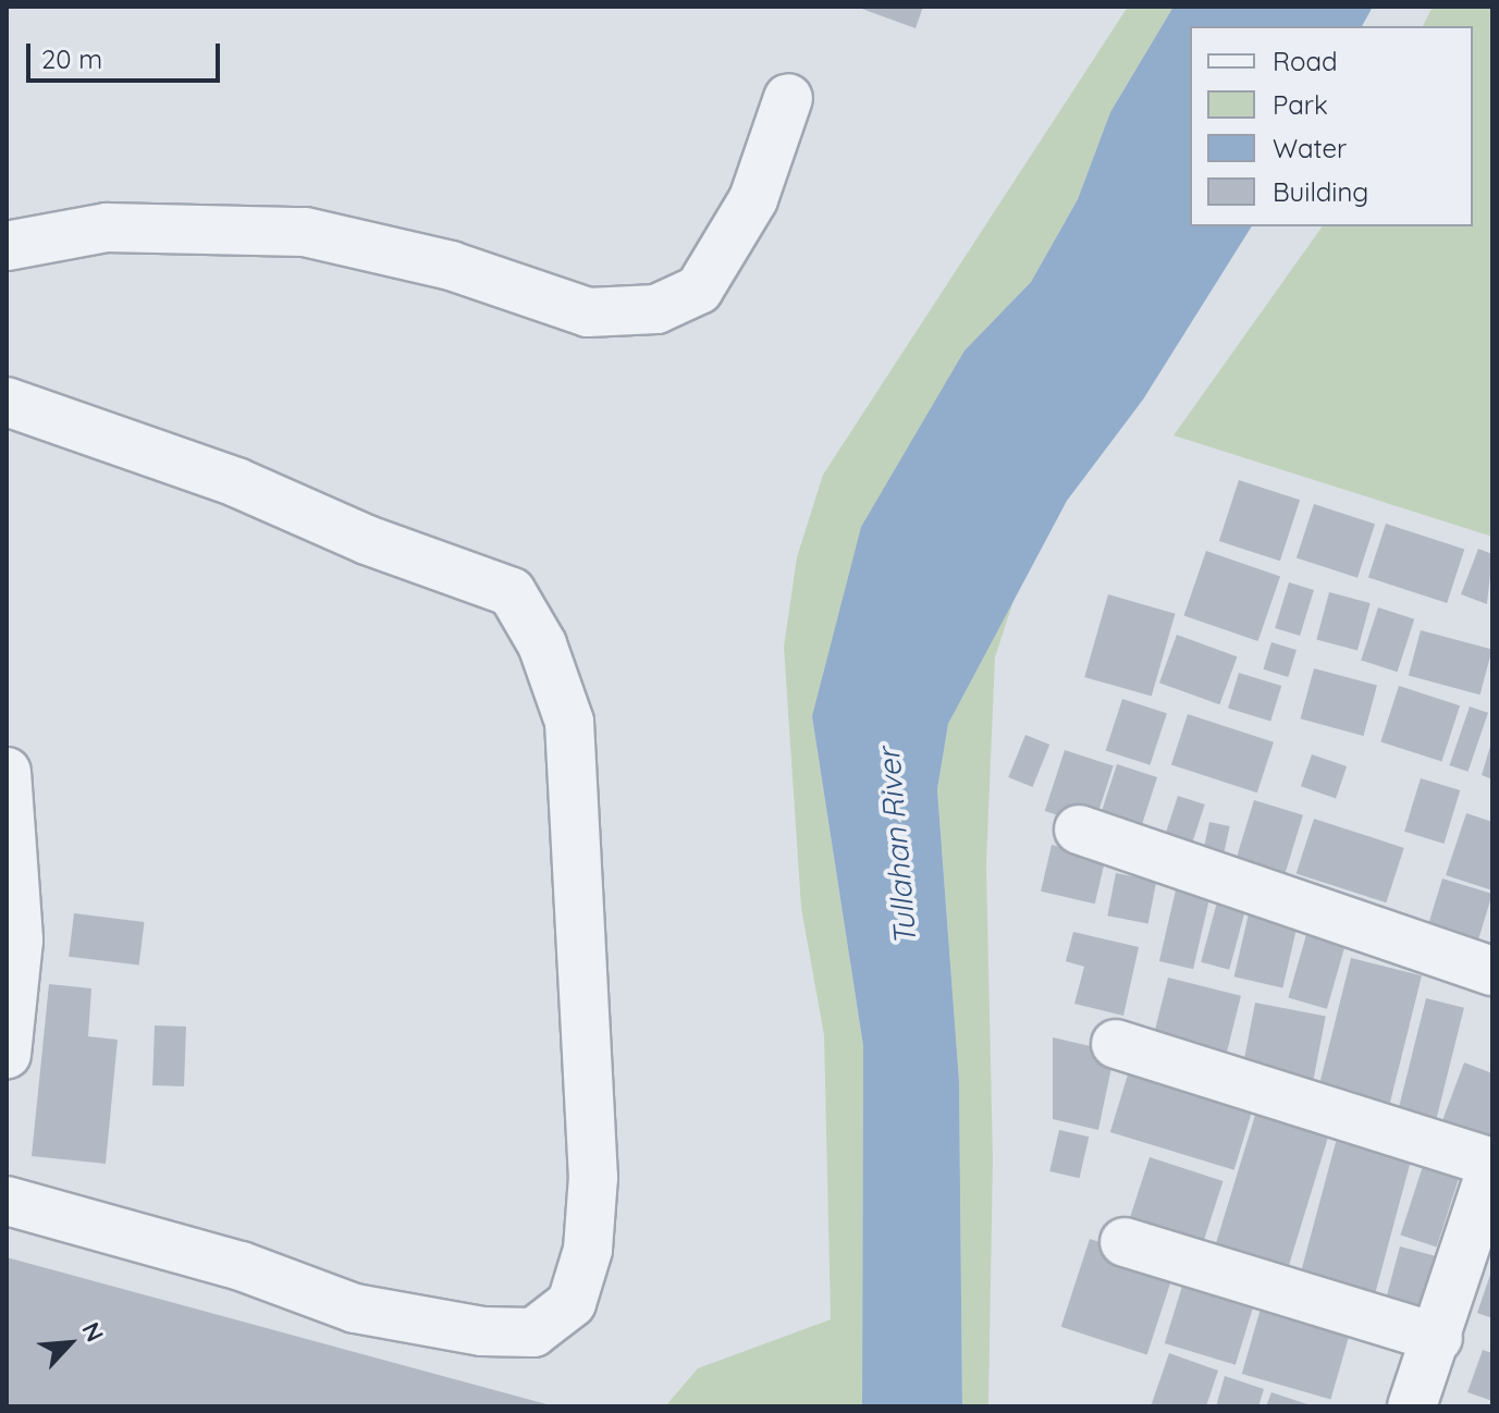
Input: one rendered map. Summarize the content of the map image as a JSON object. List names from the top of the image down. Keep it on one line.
{"water":["Tullahan River"],"legend":["Road","Park","Water","Building"],"scale_bar":"20 m","north":"top right"}
